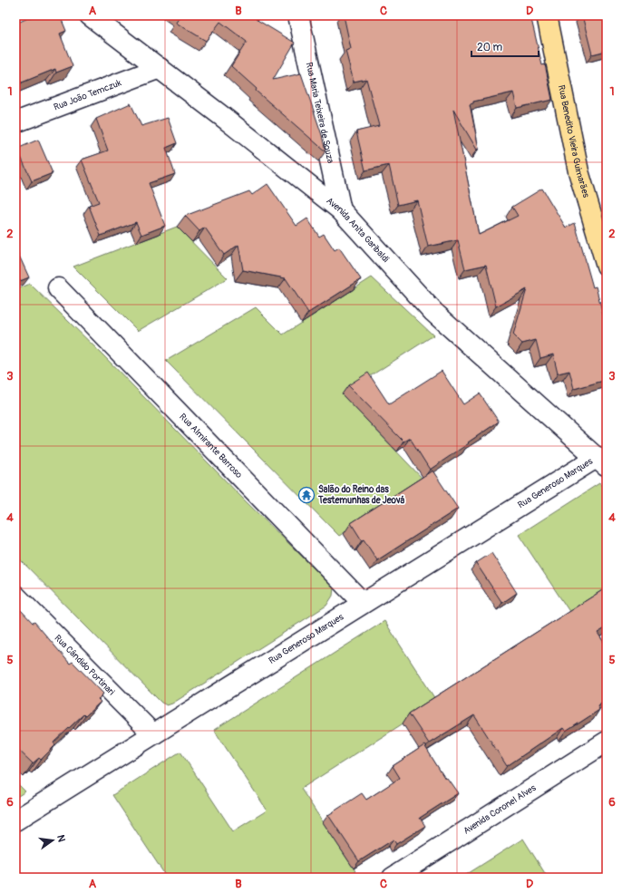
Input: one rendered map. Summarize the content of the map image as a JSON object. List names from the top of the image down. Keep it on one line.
{"streets":{"main road":["Rua Benedito Vieira Guimarães"],"street":["Rua João Temczuk","Rua Maria Teixeira de Souza","Avenida Anita Garibaldi","Rua Almirante Barroso","Rua Generoso Marques","Rua Cândido Portinari","Avenida Coronel Alves"]},"crossings":[["Rua João Temczuk","Avenida Anita Garibaldi"],["Rua Maria Teixeira de Souza","Avenida Anita Garibaldi"],["Avenida Anita Garibaldi","Rua Generoso Marques"],["Rua Almirante Barroso","Rua Generoso Marques"],["Rua Generoso Marques","Rua Cândido Portinari"]],"places":{"temple":["Salão do Reino das Testemunhas de Jeová"]},"scale_bar":"20 m","north":"right","grid":{"columns":["A","B","C","D"],"rows":["1","2","3","4","5","6"]}}
